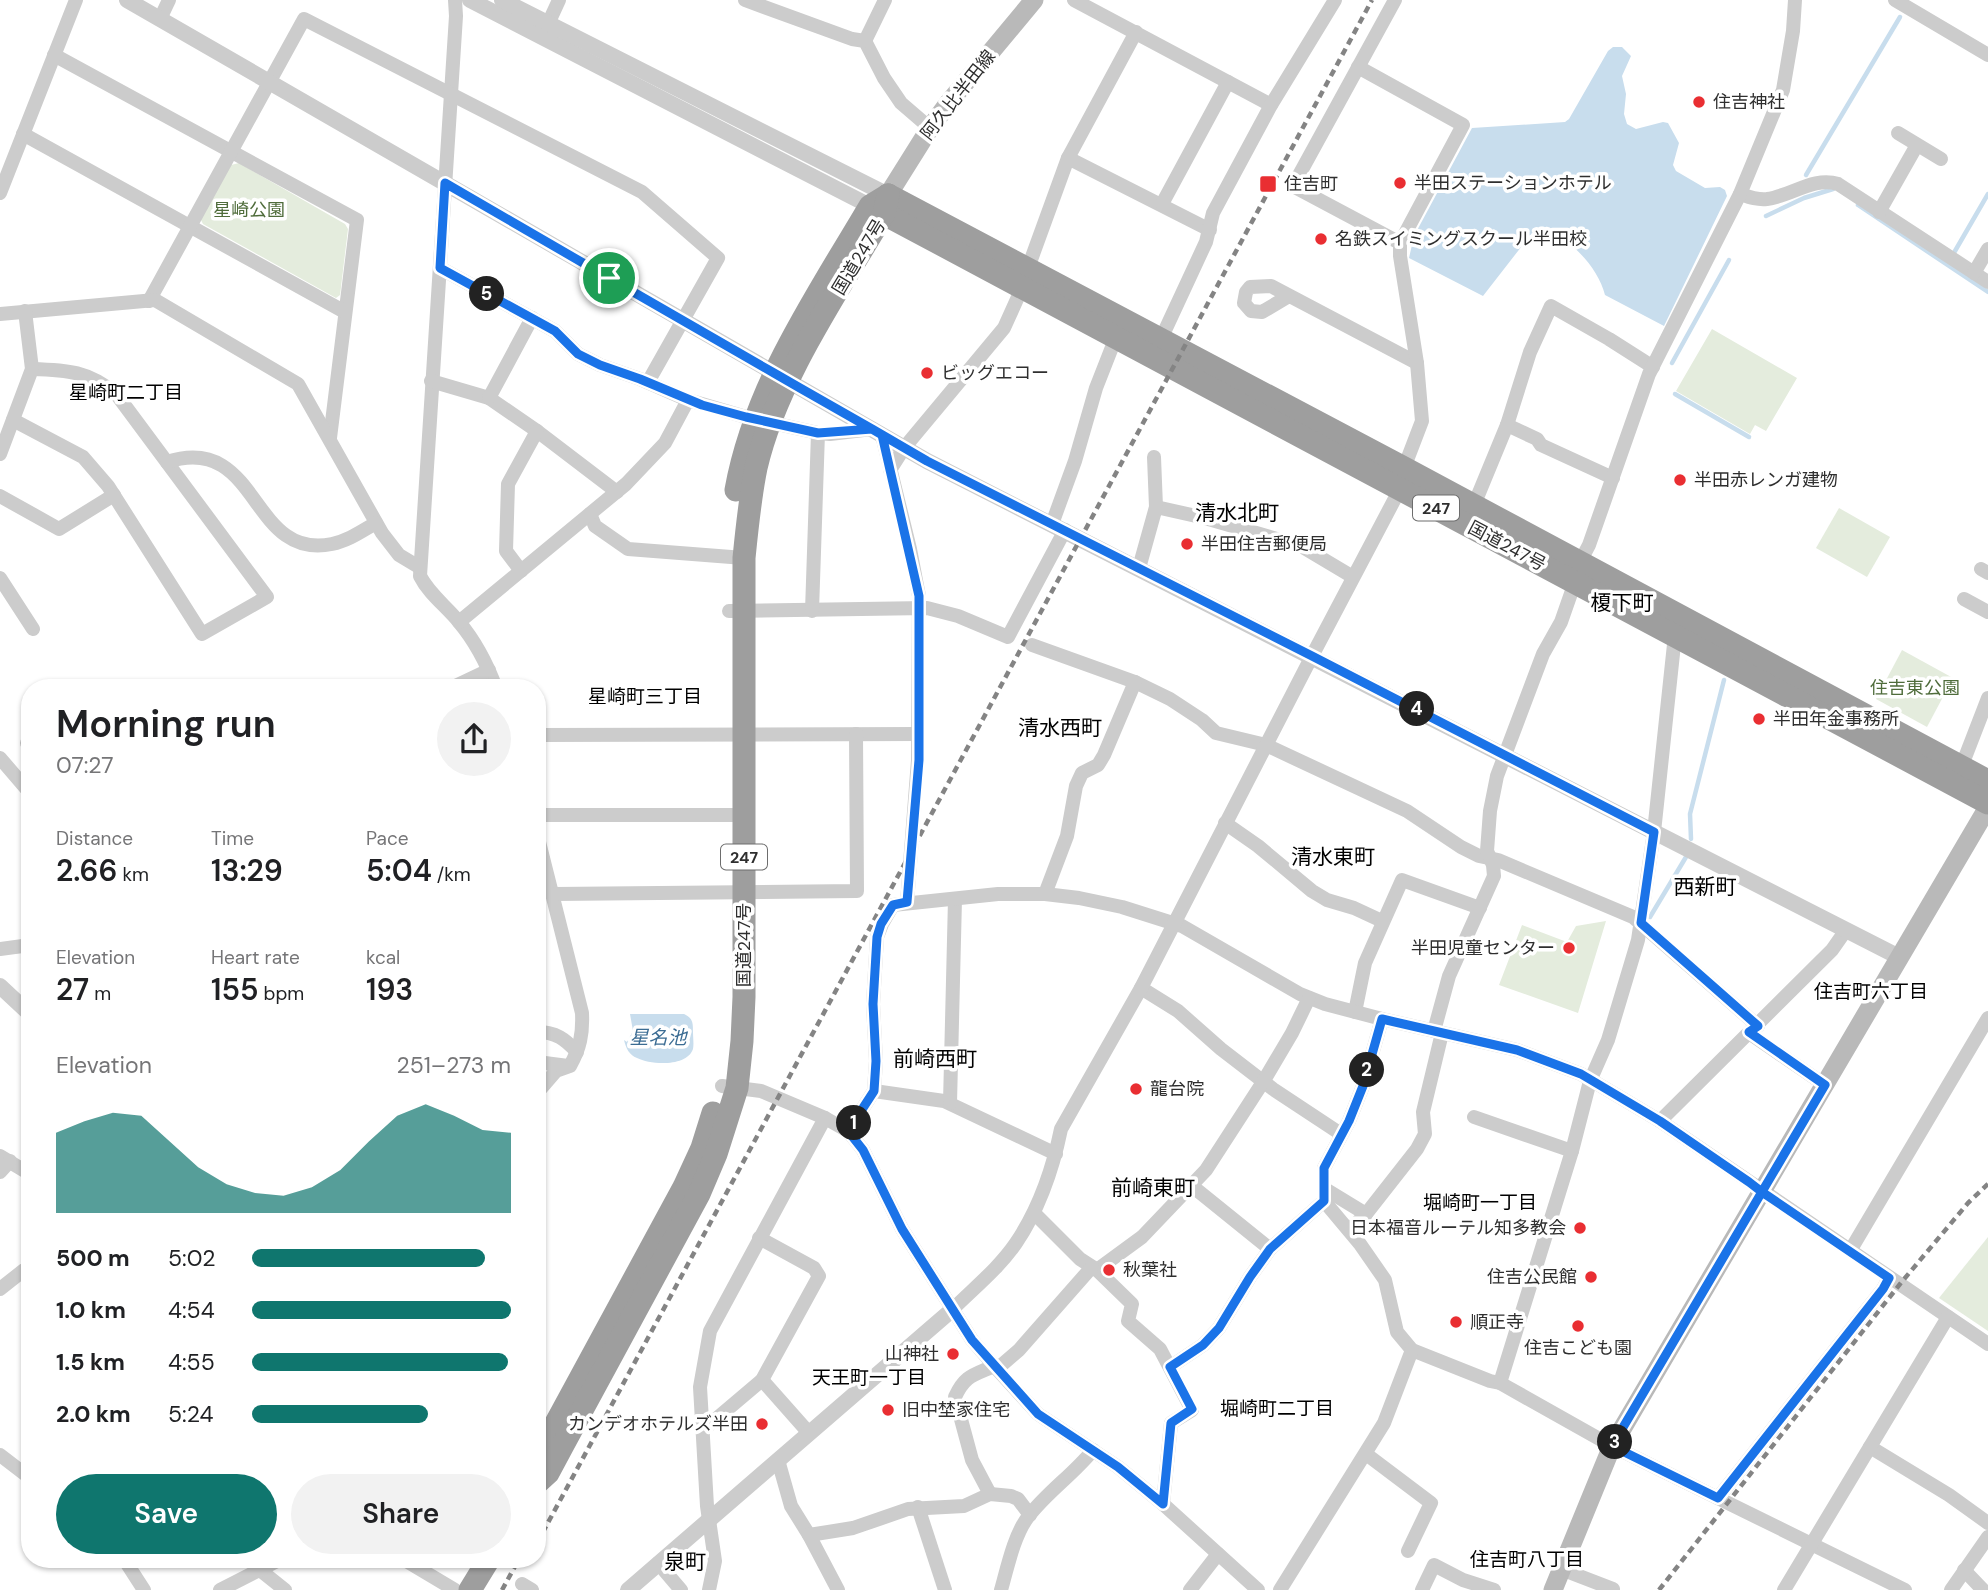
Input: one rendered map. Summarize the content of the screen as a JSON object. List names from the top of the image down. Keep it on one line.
{"streets":{"highway":["国道247号","247"],"main road":["阿久比半田線"]},"crossings":[["阿久比半田線","国道247号"]],"districts":["星崎町二丁目","清水北町","榎下町","星崎町三丁目","清水西町","清水東町","西新町","住吉町六丁目","前崎西町","前崎東町","堀崎町一丁目","天王町一丁目","堀崎町二丁目","住吉町八丁目","泉町"],"water":["星名池"],"parks":["星崎公園","住吉東公園"],"places":{"other":["住吉神社","半田ステーションホテル","名鉄スイミングスクール半田校","ビッグエコー","半田赤レンガ建物","半田住吉郵便局","半田年金事務所","半田児童センター","龍台院","日本福音ルーテル知多教会","秋葉社","住吉公民館","順正寺","住吉こども園","山神社","旧中埜家住宅","カンデオホテルズ半田"],"transit":["住吉町"]},"page":{"pins":["5","4","2","1","3"],"heading":["Morning run","07:27"],"stats":[["Distance","2.66 km"],["Time","13:29"],["Pace","5:04 /km"],["Elevation","27 m"],["Heart rate","155 bpm"],["kcal","193"]],"chart":["Elevation","251–273 m"],"list":[{"name":"500 m","note":"5:02"},{"name":"1.0 km","note":"4:54"},{"name":"1.5 km","note":"4:55"},{"name":"2.0 km","note":"5:24"}],"buttons":["Save","Share"]}}
